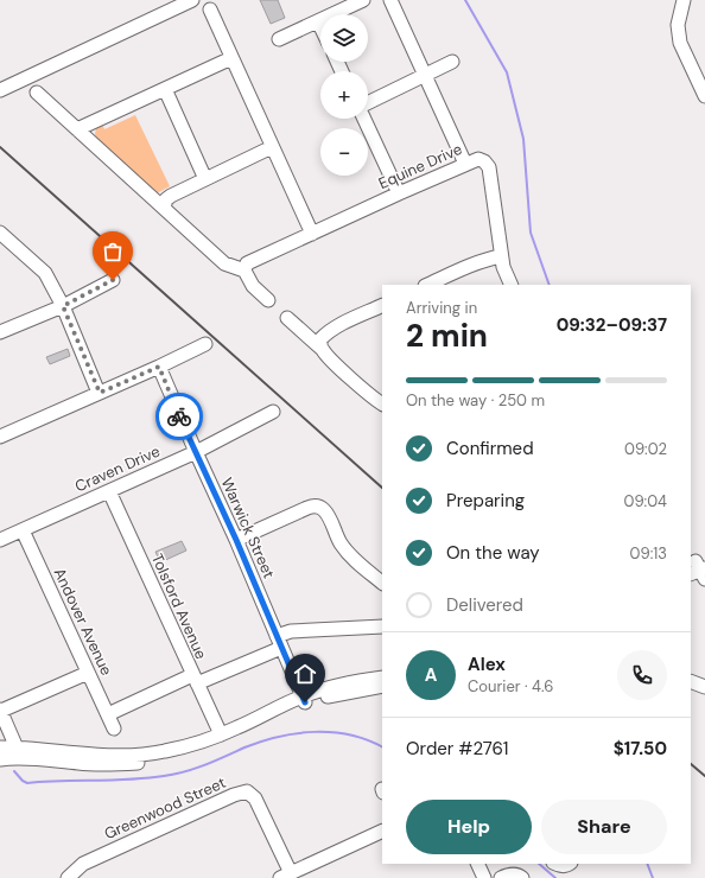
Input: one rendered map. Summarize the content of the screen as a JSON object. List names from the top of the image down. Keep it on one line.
{"streets":{"street":["Equine Drive","Craven Drive","Warwick Street","Tolsford Avenue","Andover Avenue","Greenwood Street"]},"crossings":[["Craven Drive","Warwick Street"],["Craven Drive","Tolsford Avenue"],["Craven Drive","Andover Avenue"]],"page":{"map_buttons":["+","−"],"heading":["2 min","Arriving in","09:32–09:37"],"panel":["Alex","Courier · 4.6","Order #2761","$17.50"],"bar":"On the way · 250 m","list":[["Confirmed","09:02"],["Preparing","09:04"],["On the way","09:13"],"Delivered"],"round":"A","buttons":["Help","Share"]}}
